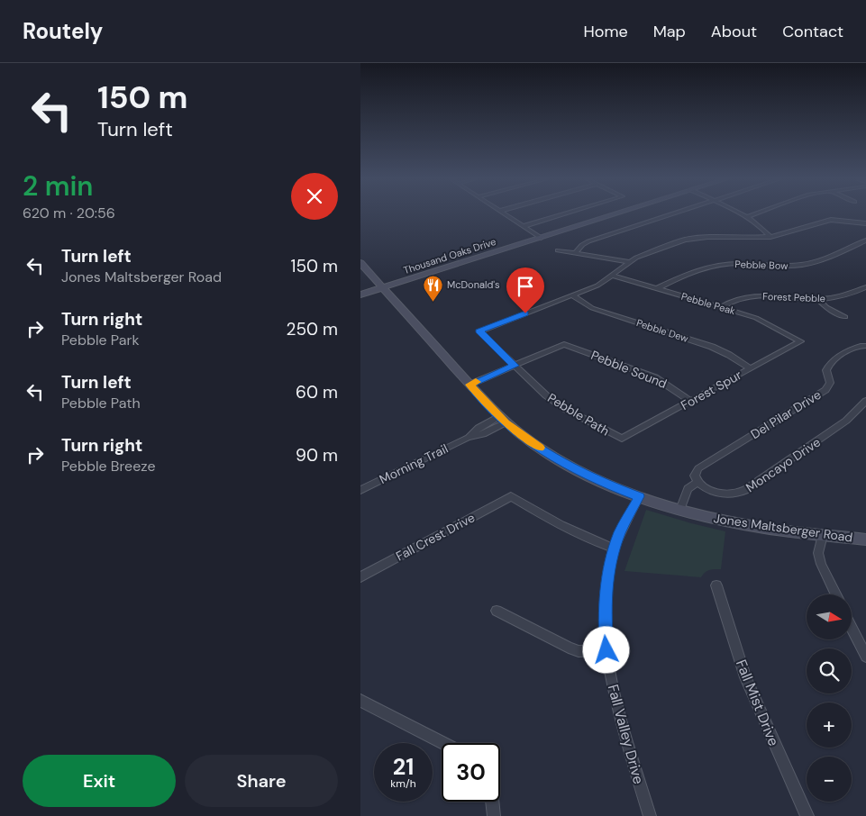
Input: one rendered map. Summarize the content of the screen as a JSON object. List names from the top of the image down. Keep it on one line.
{"streets":{"main road":["Thousand Oaks Drive","Jones Maltsberger Road"],"street":["Pebble Bow","Forest Pebble","Pebble Peak","Pebble Dew","Pebble Sound","Forest Spur","Pebble Path","Del Pilar Drive","Morning Trail","Moncayo Drive","Fall Crest Drive","Fall Mist Drive","Fall Valley Drive"]},"crossings":[["Thousand Oaks Drive","Jones Maltsberger Road"],["Pebble Bow","Pebble Peak"],["Forest Pebble","Pebble Peak"],["Pebble Peak","Forest Spur"],["Pebble Dew","Forest Spur"],["Pebble Dew","Pebble Path"],["Pebble Sound","Forest Spur"],["Pebble Sound","Pebble Path"],["Forest Spur","Pebble Path"],["Del Pilar Drive","Moncayo Drive"],["Morning Trail","Jones Maltsberger Road"],["Jones Maltsberger Road","Fall Valley Drive"]],"places":{"restaurant":["McDonald's"]},"north":"right","page":{"header":"Routely","nav":["Home","Map","About","Contact"],"turn":["150 m","Turn left"],"heading":["2 min","620 m · 20:56"],"list":[{"name":"Turn left","note":"Jones Maltsberger Road","value":"150 m"},{"name":"Turn right","note":"Pebble Park","value":"250 m"},{"name":"Turn left","note":"Pebble Path","value":"60 m"},{"name":"Turn right","note":"Pebble Breeze","value":"90 m"}],"map_buttons":["+","−"],"speed":"21 km/h","limit":"30","buttons":["Exit","Share"]}}
